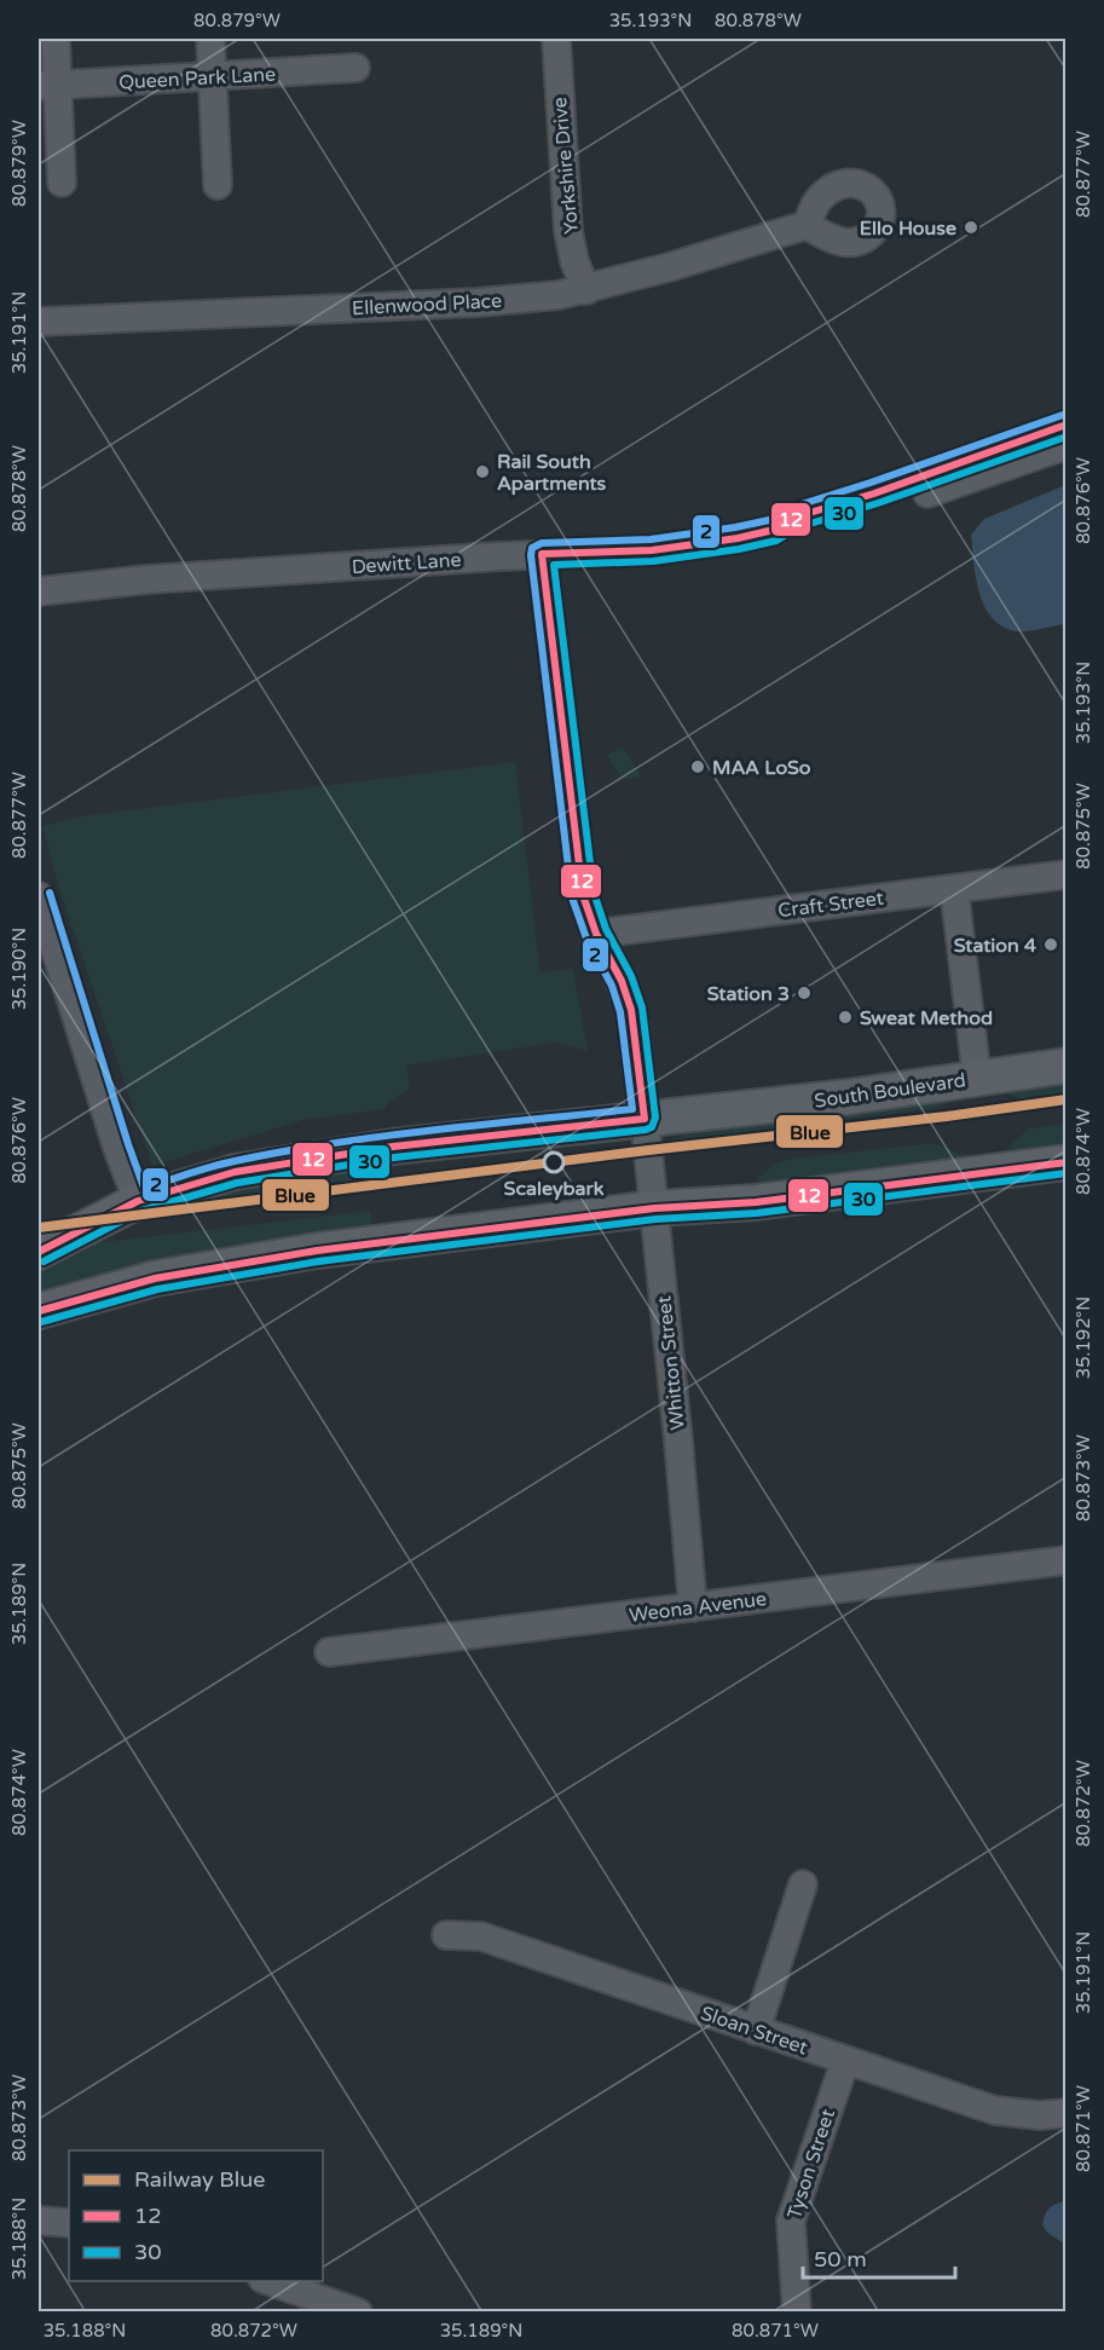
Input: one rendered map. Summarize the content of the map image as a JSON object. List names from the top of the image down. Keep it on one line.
{"streets":{"main road":["South Boulevard"],"street":["Queen Park Lane","Yorkshire Drive","Ellenwood Place","Dewitt Lane","Craft Street","Whitton Street","Weona Avenue","Sloan Street","Tyson Street"]},"crossings":[["Yorkshire Drive","Ellenwood Place"],["Dewitt Lane","Whitton Street"],["Craft Street","Whitton Street"],["South Boulevard","Whitton Street"],["Whitton Street","Weona Avenue"],["Sloan Street","Tyson Street"]],"places":["Ello House","Rail South Apartments","MAA LoSo","Station 4","Station 3","Sweat Method","Scaleybark"],"lines":["transit line 2","transit line 12","transit line 30","rail line Blue"],"legend":["Railway Blue","12","30"],"scale_bar":"50 m","coordinates":["80.879°W","35.193°N","80.878°W","80.877°W","35.191°N","80.876°W","80.875°W","35.190°N","80.874°W","35.192°N","80.873°W","35.189°N","80.872°W","80.871°W","35.188°N"]}
